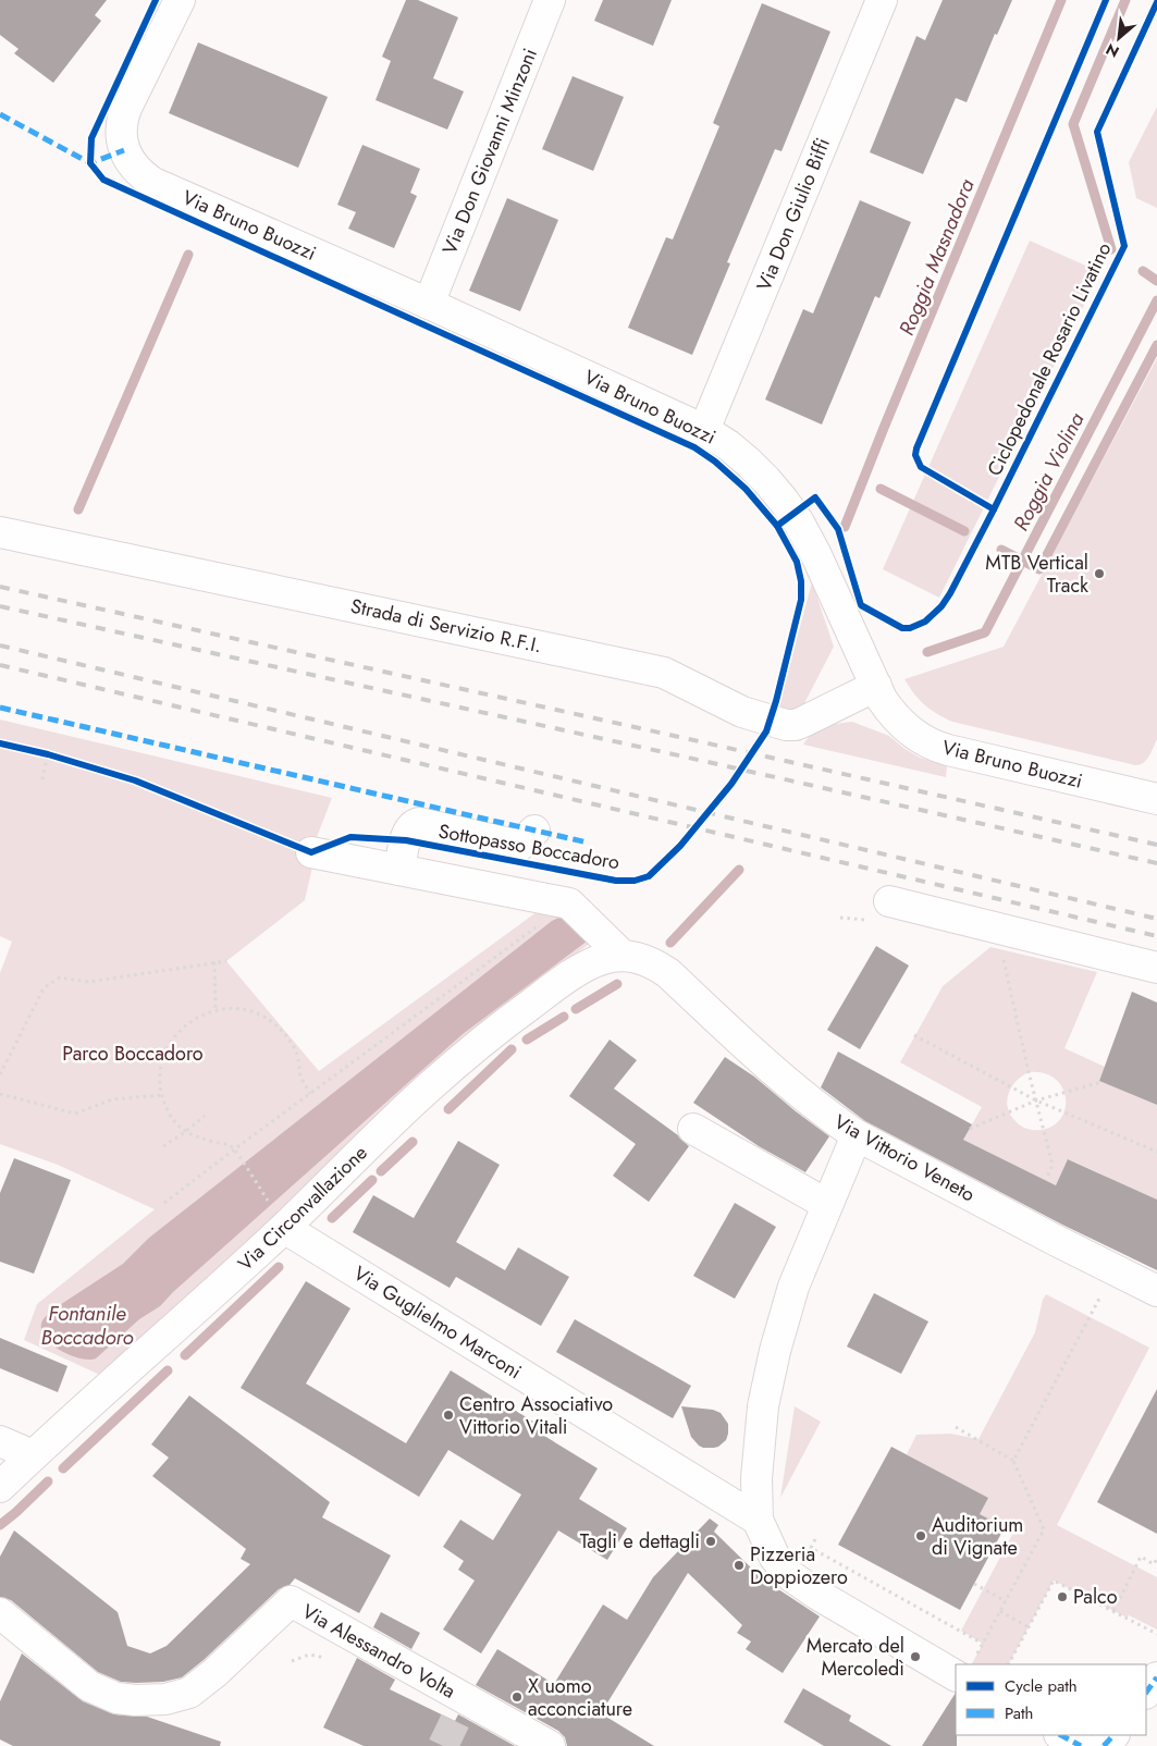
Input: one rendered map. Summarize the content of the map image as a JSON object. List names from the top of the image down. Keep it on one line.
{"streets":{"street":["Via Don Giovanni Minzoni","Via Don Giulio Biffi","Via Bruno Buozzi","Strada di Servizio R.F.I.","Via Vittorio Veneto","Via Circonvallazione","Via Guglielmo Marconi","Via Alessandro Volta"],"cycle path":["Ciclopedonale Rosario Livatino","Sottopasso Boccadoro"]},"crossings":[["Via Don Giovanni Minzoni","Via Bruno Buozzi"],["Via Don Giulio Biffi","Via Bruno Buozzi"],["Via Bruno Buozzi","Strada di Servizio R.F.I."],["Via Vittorio Veneto","Via Circonvallazione"],["Via Circonvallazione","Via Guglielmo Marconi"]],"water":["Roggia Masnadora","Roggia Violina","Fontanile Boccadoro"],"parks":["Parco Boccadoro"],"places":["MTB Vertical Track","Centro Associativo Vittorio Vitali","Auditorium di Vignate","Tagli e dettagli","Pizzeria Doppiozero","Palco","Mercato del Mercoledì","X uomo acconciature"],"legend":["Cycle path","Path"],"north":"bottom left"}
